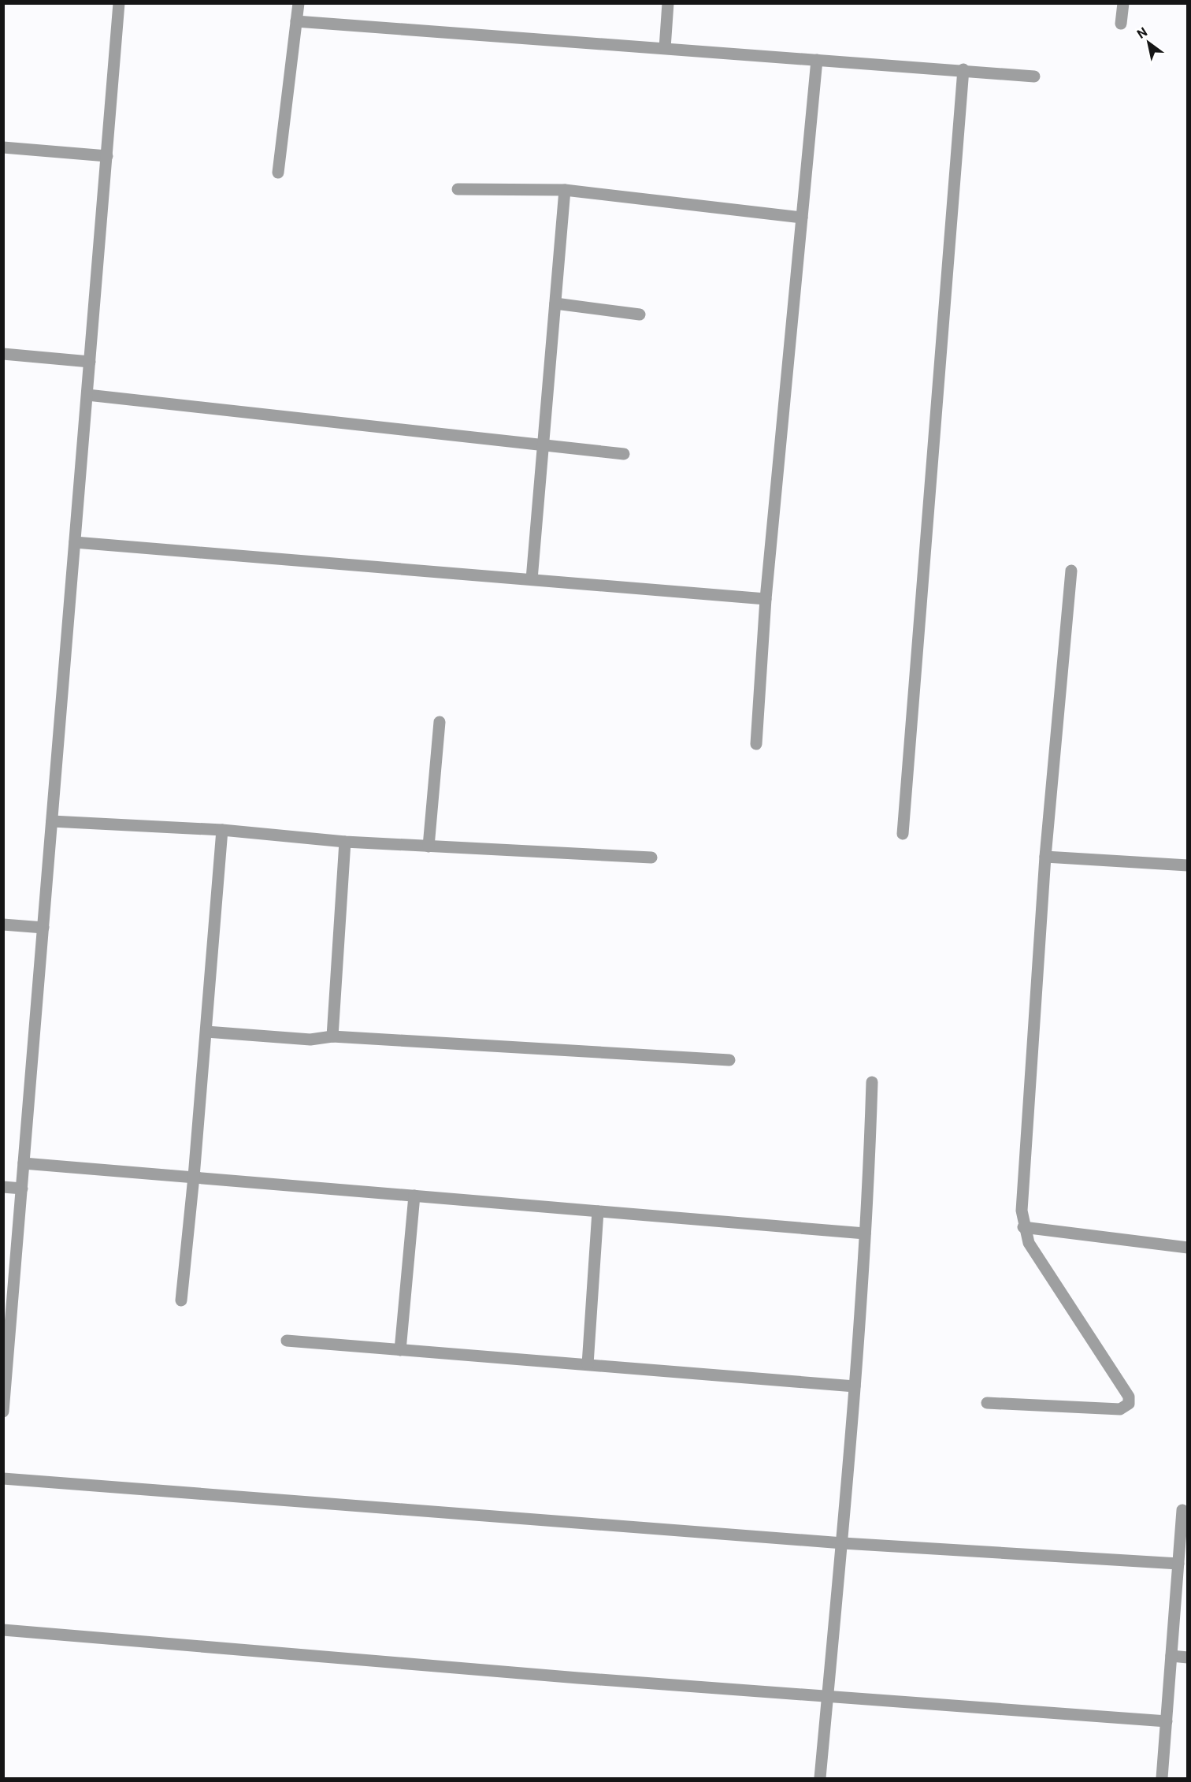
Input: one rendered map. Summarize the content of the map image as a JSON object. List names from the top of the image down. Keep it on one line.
{"north":"top left"}
